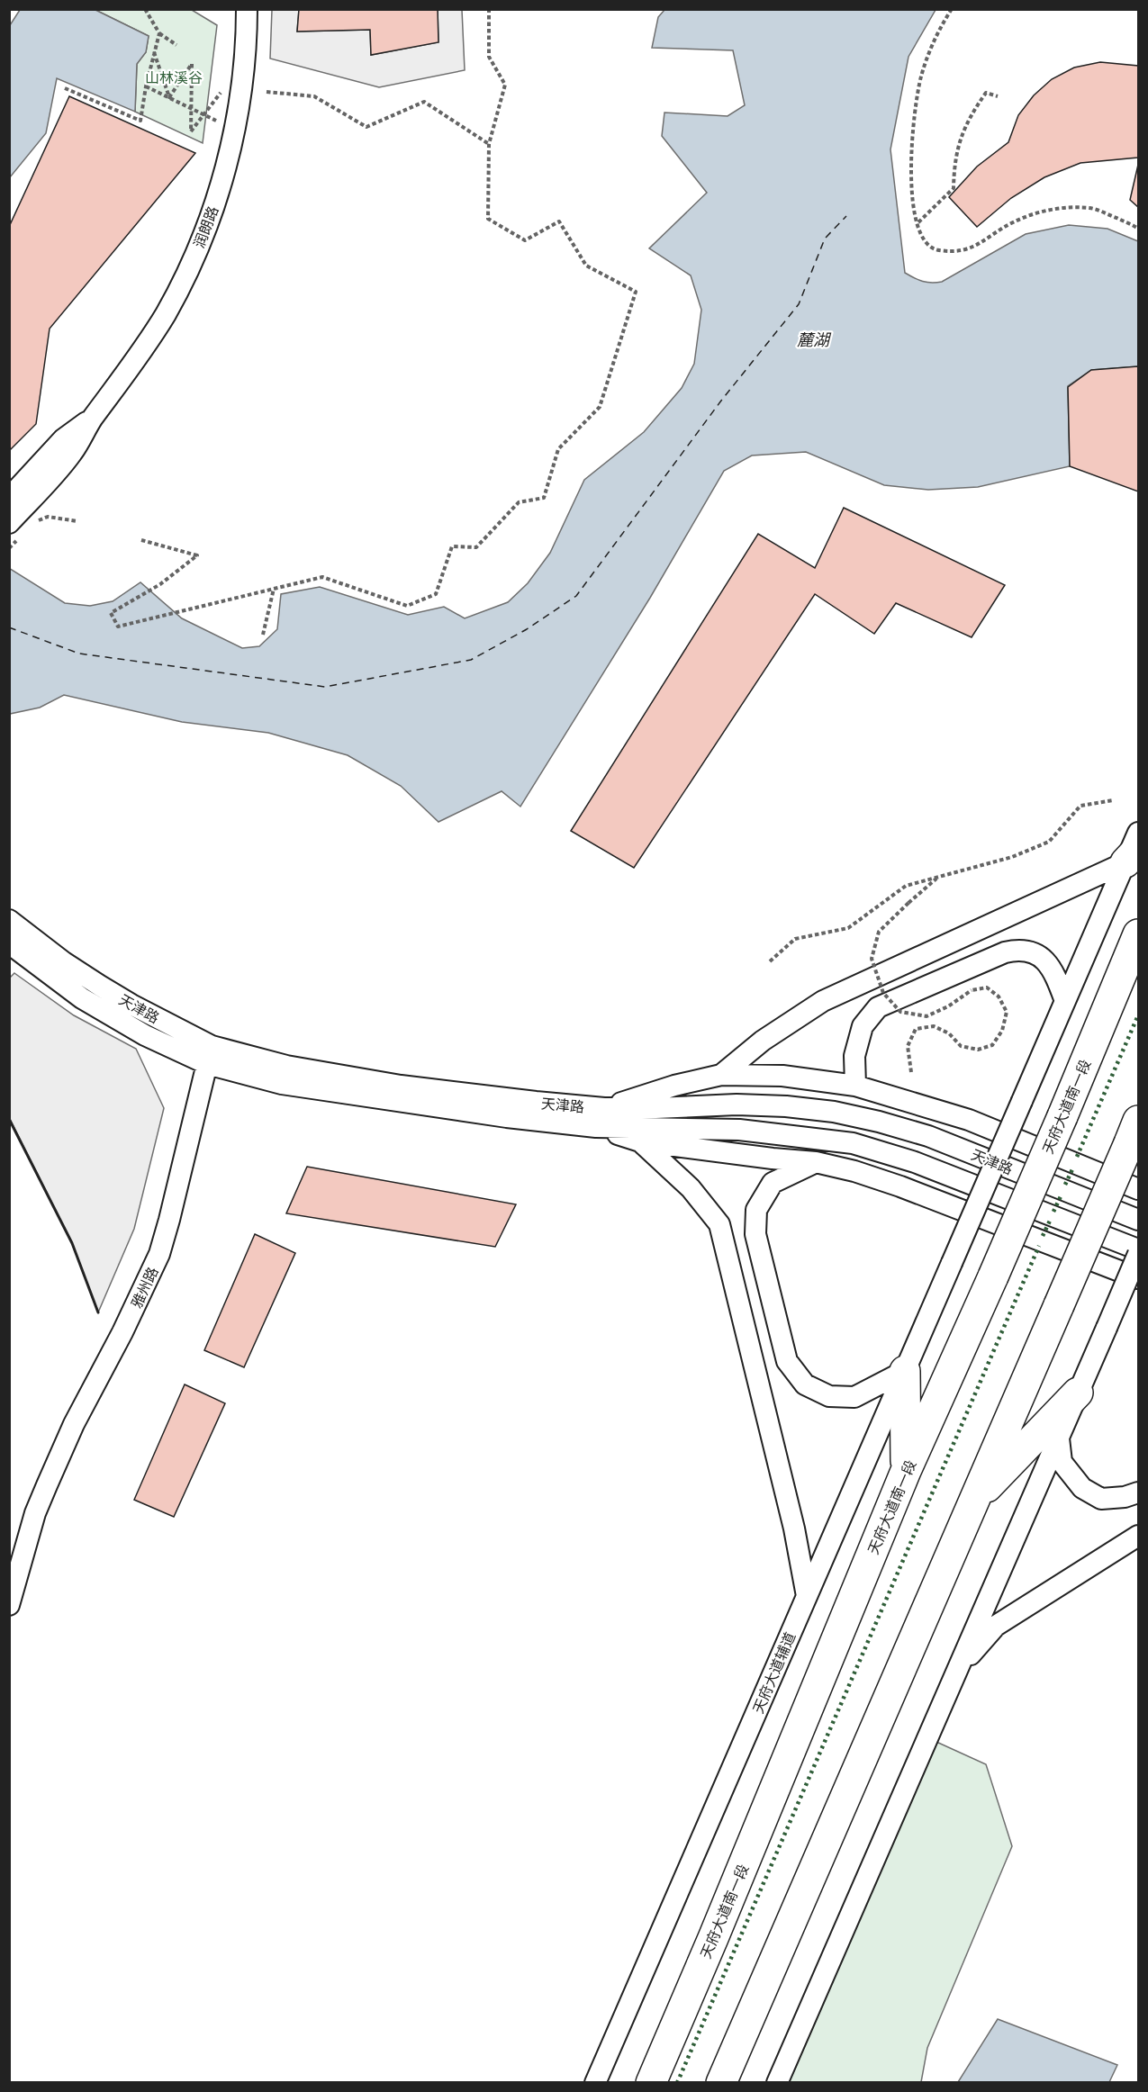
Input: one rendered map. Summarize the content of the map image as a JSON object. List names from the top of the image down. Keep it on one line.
{"streets":{"highway":["天府大道南一段"],"street":["润朗路","天津路","雅州路","天府大道辅道"]},"crossings":[["天津路","雅州路"]],"water":["麓湖"],"parks":["山林溪谷"]}
